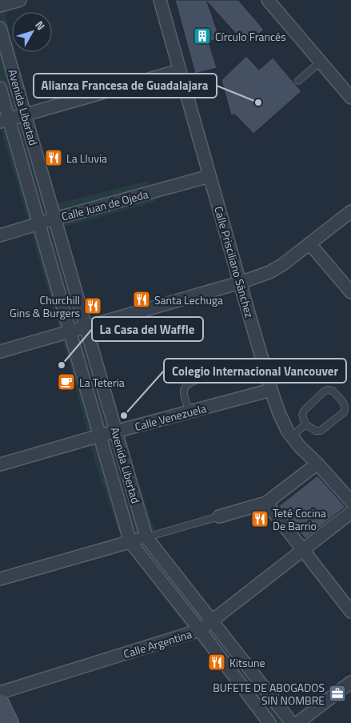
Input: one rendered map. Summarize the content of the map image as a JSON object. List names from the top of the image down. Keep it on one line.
{"streets":{"street":["Avenida Libertad","Calle Juan de Ojeda","Calle Prisciliano Sánchez","Calle Venezuela","Calle Argentina"]},"crossings":[["Avenida Libertad","Calle Juan de Ojeda"],["Avenida Libertad","Calle Venezuela"],["Avenida Libertad","Calle Argentina"],["Calle Juan de Ojeda","Calle Prisciliano Sánchez"],["Calle Prisciliano Sánchez","Calle Venezuela"]],"places":{"building":["Círculo Francés"],"other":["Alianza Francesa de Guadalajara","La Casa del Waffle","Colegio Internacional Vancouver"],"restaurant":["La Lluvia","Santa Lechuga","Churchill Gins & Burgers","Teté Cocina De Barrio","Kitsune"],"cafe":["La Teteria"],"office":["BUFETE DE ABOGADOS SIN NOMBRE"]},"north":"top right"}
